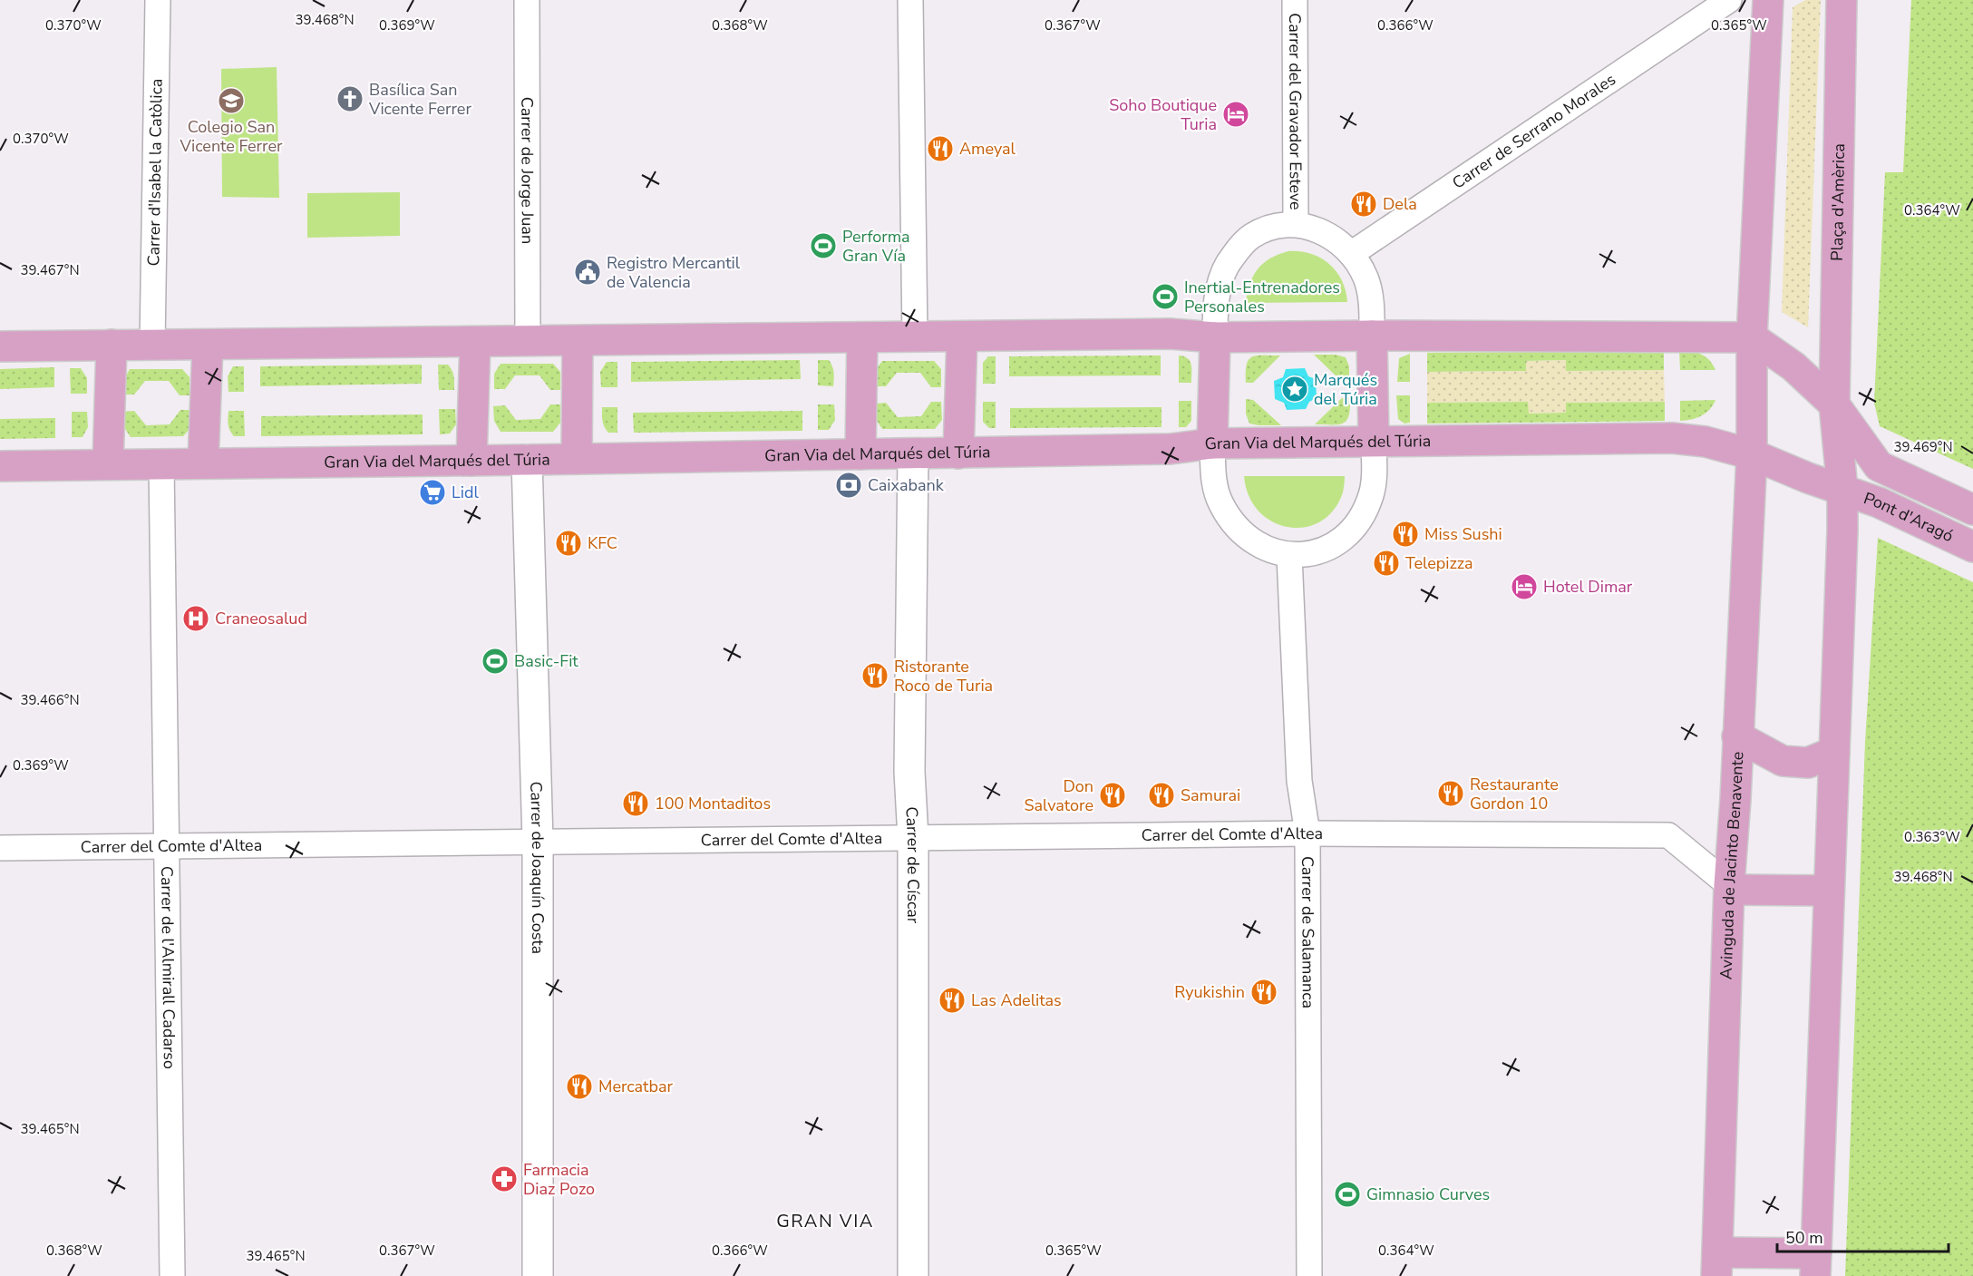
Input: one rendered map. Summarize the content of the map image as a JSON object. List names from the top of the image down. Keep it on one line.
{"streets":{"main road":["Plaça d'Amèrica","Gran Via del Marqués del Túria","Pont d'Aragó","Avinguda de Jacinto Benavente"],"street":["Carrer del Gravador Esteve","Carrer de Serrano Morales","Carrer de Jorge Juan","Carrer d'Isabel la Catòlica","Carrer del Comte d'Altea","Carrer de Císcar","Carrer de Joaquín Costa","Carrer de Salamanca","Carrer de l'Almirall Cadarso"]},"crossings":[["Plaça d'Amèrica","Pont d'Aragó"],["Gran Via del Marqués del Túria","Carrer de Císcar"],["Gran Via del Marqués del Túria","Avinguda de Jacinto Benavente"],["Gran Via del Marqués del Túria","Carrer de Joaquín Costa"],["Gran Via del Marqués del Túria","Carrer de l'Almirall Cadarso"],["Carrer del Comte d'Altea","Carrer de Císcar"],["Carrer del Comte d'Altea","Avinguda de Jacinto Benavente"],["Carrer del Comte d'Altea","Carrer de Joaquín Costa"],["Carrer del Comte d'Altea","Carrer de Salamanca"],["Carrer del Comte d'Altea","Carrer de l'Almirall Cadarso"]],"districts":["GRAN VIA"],"places":{"church":["Basílica San Vicente Ferrer"],"school or university":["Colegio San Vicente Ferrer"],"hotel":["Soho Boutique Turia","Hotel Dimar"],"restaurant":["Ameyal","Dela","Miss Sushi","KFC","Telepizza","Ristorante Roco de Turia","Restaurante Gordon 10","Don Salvatore","Samurai","100 Montaditos","Ryukishin","Las Adelitas","Mercatbar"],"sports":["Performa Gran Vía","Inertial-Entrenadores Personales","Basic-Fit","Gimnasio Curves"],"public building":["Registro Mercantil de Valencia"],"place":["Marqués del Túria"],"bank":["Caixabank"],"supermarket":["Lidl"],"hospital":["Craneosalud"],"pharmacy":["Farmacia Diaz Pozo"]},"scale_bar":"50 m","coordinates":["39.468°N","0.370°W","0.369°W","0.368°W","0.367°W","0.366°W","0.365°W","0.364°W","39.467°N","39.469°N","39.466°N","0.363°W","39.465°N"]}
